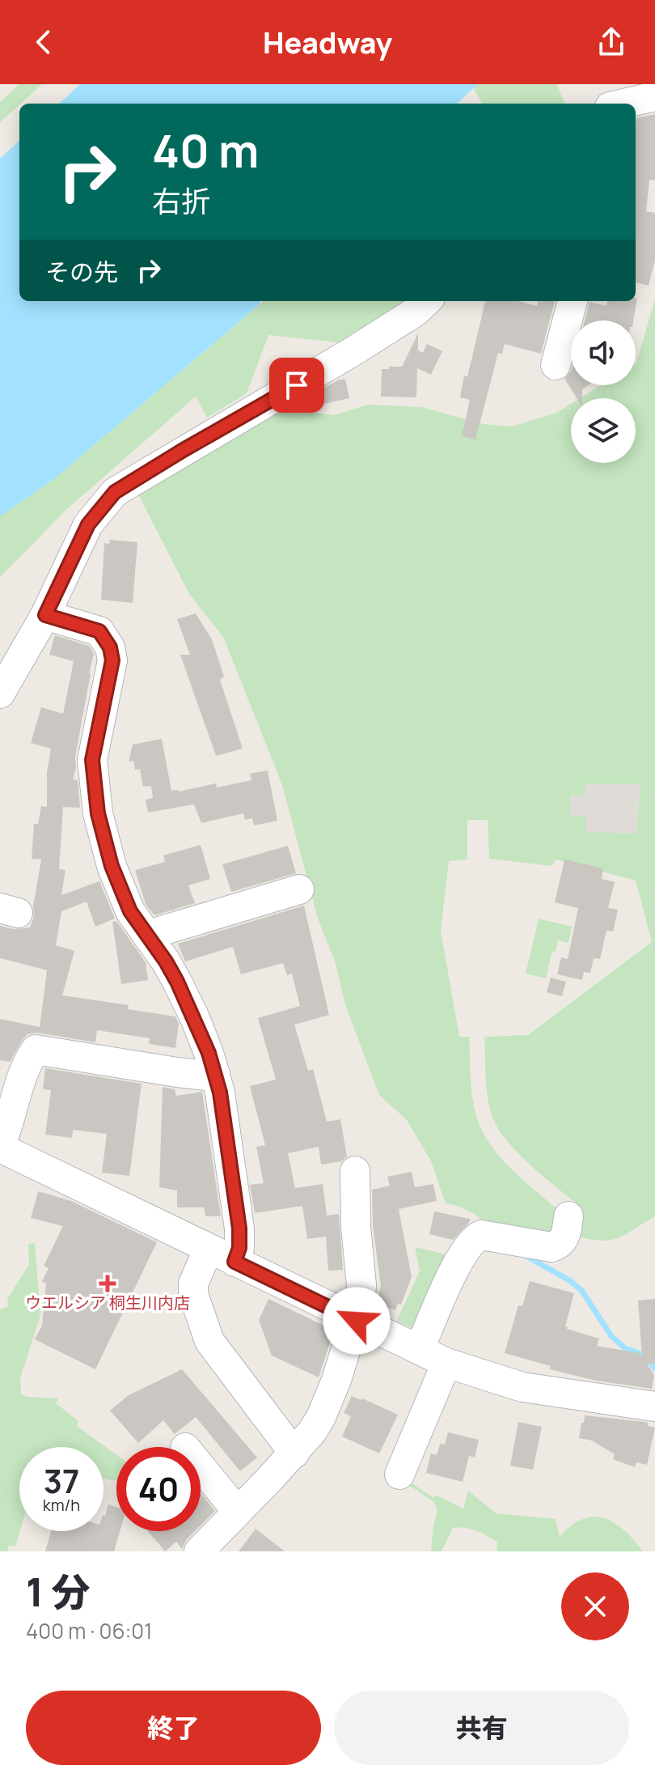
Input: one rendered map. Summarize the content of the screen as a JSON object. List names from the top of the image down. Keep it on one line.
{"places":{"health":["ウエルシア 桐生川内店"]},"page":{"header":"Headway","turn":["40 m","右折"],"then":"その先","speed":"37 km/h","limit":"40","heading":["1 分","400 m · 06:01"],"buttons":["終了","共有"]}}
